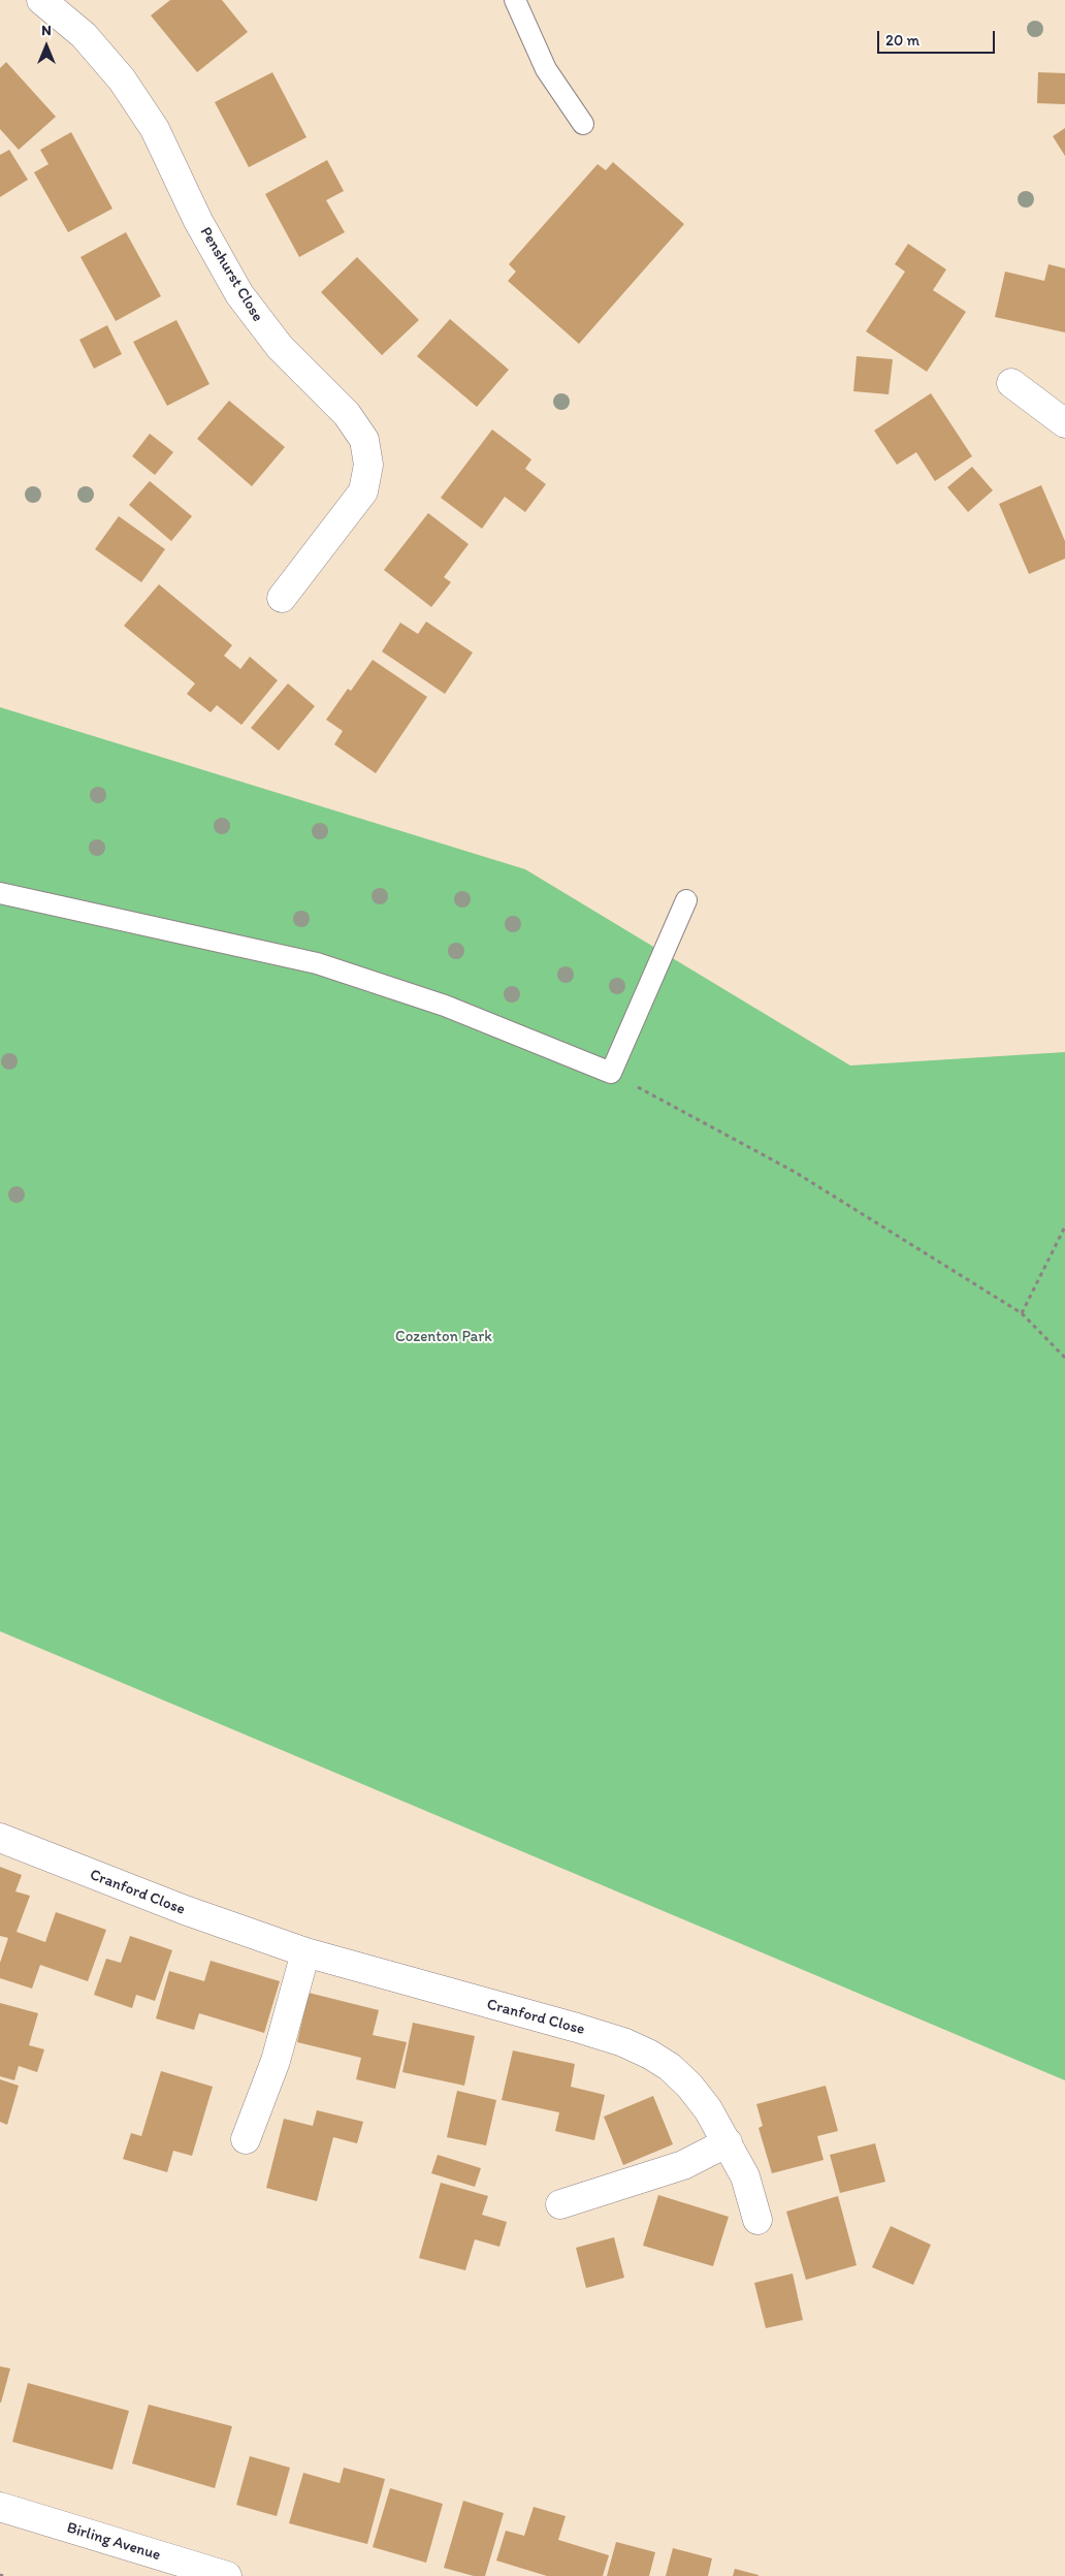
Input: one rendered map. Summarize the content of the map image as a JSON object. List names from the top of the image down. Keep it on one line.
{"streets":{"street":["Penshurst Close","Cranford Close","Birling Avenue"]},"parks":["Cozenton Park"],"scale_bar":"20 m","north":"top"}
